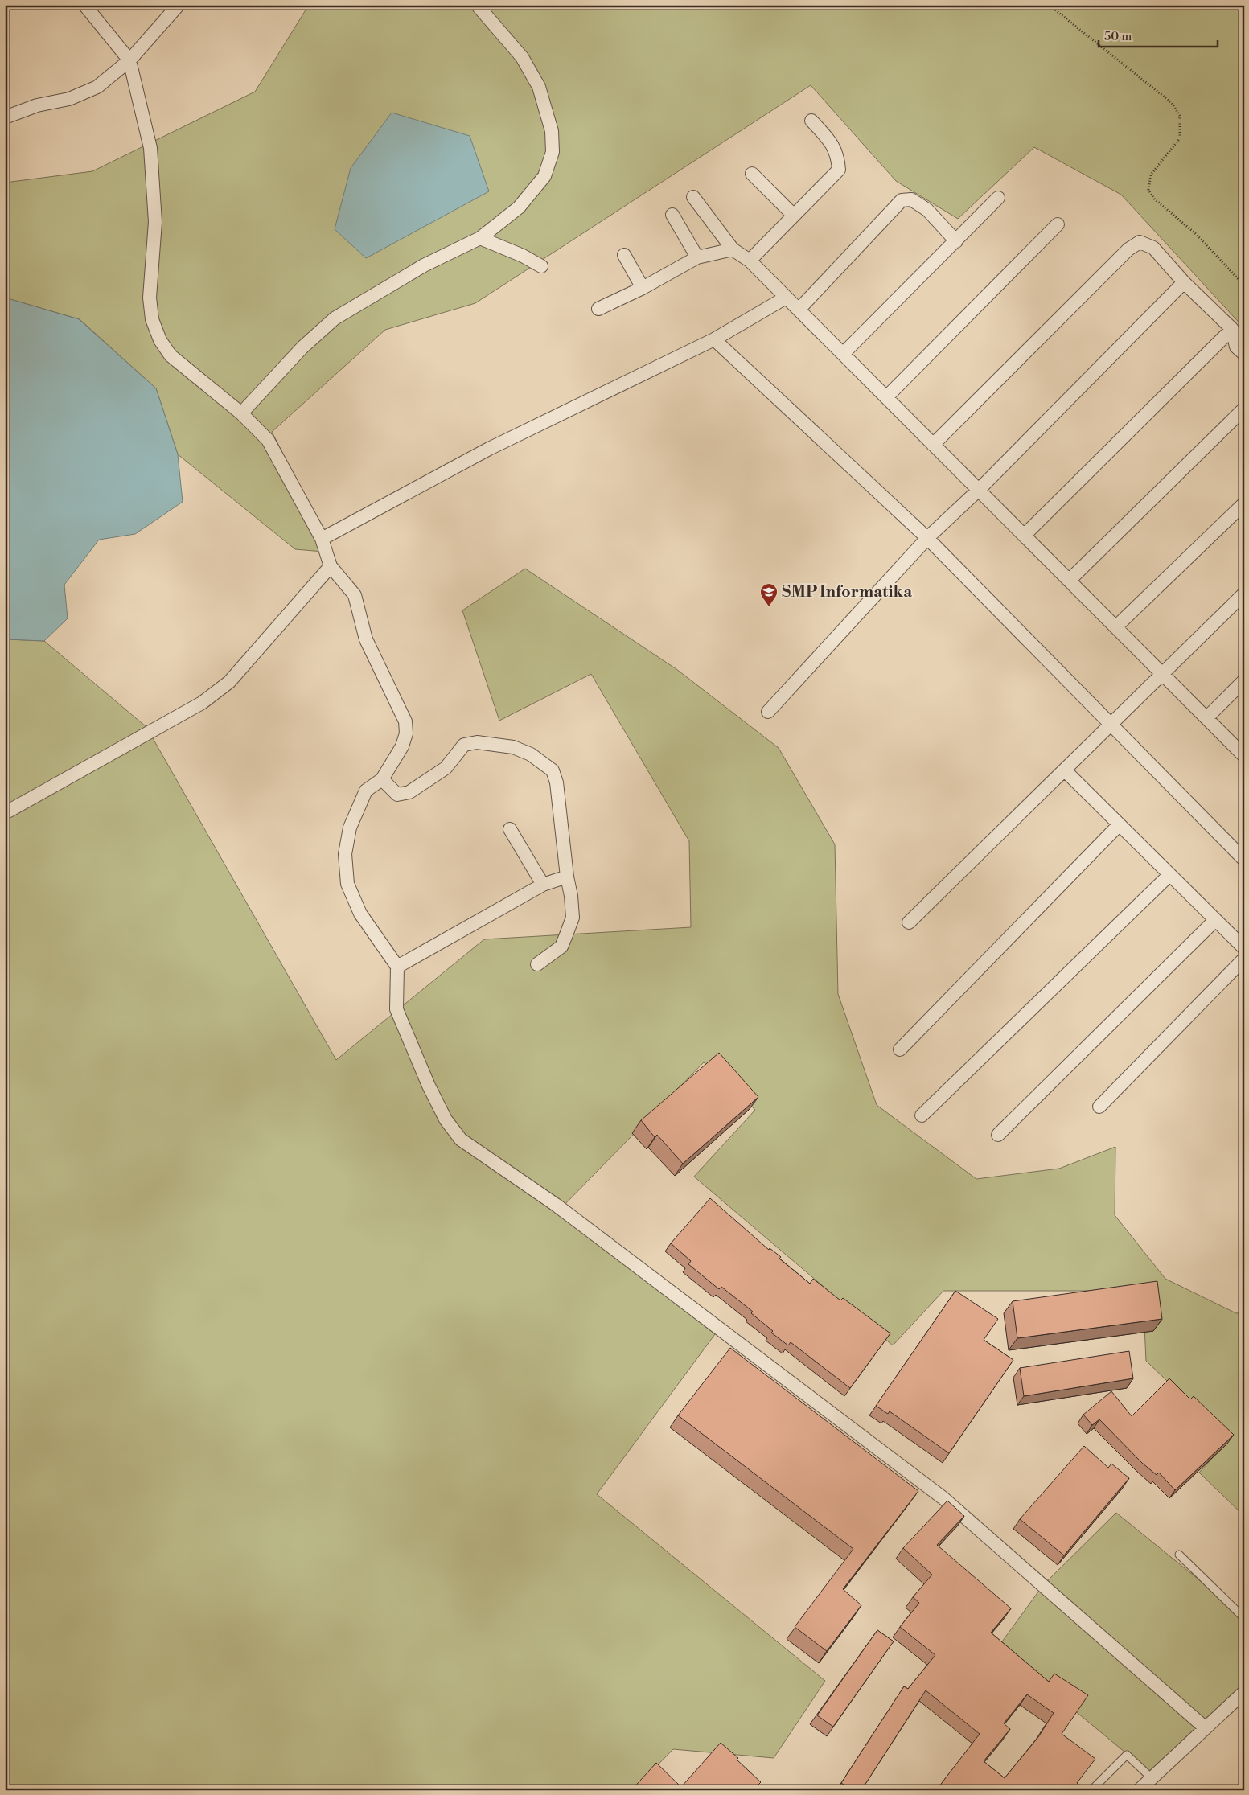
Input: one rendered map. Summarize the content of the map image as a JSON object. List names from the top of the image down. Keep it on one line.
{"places":{"school or university":["SMP Informatika"]},"scale_bar":"50 m"}
